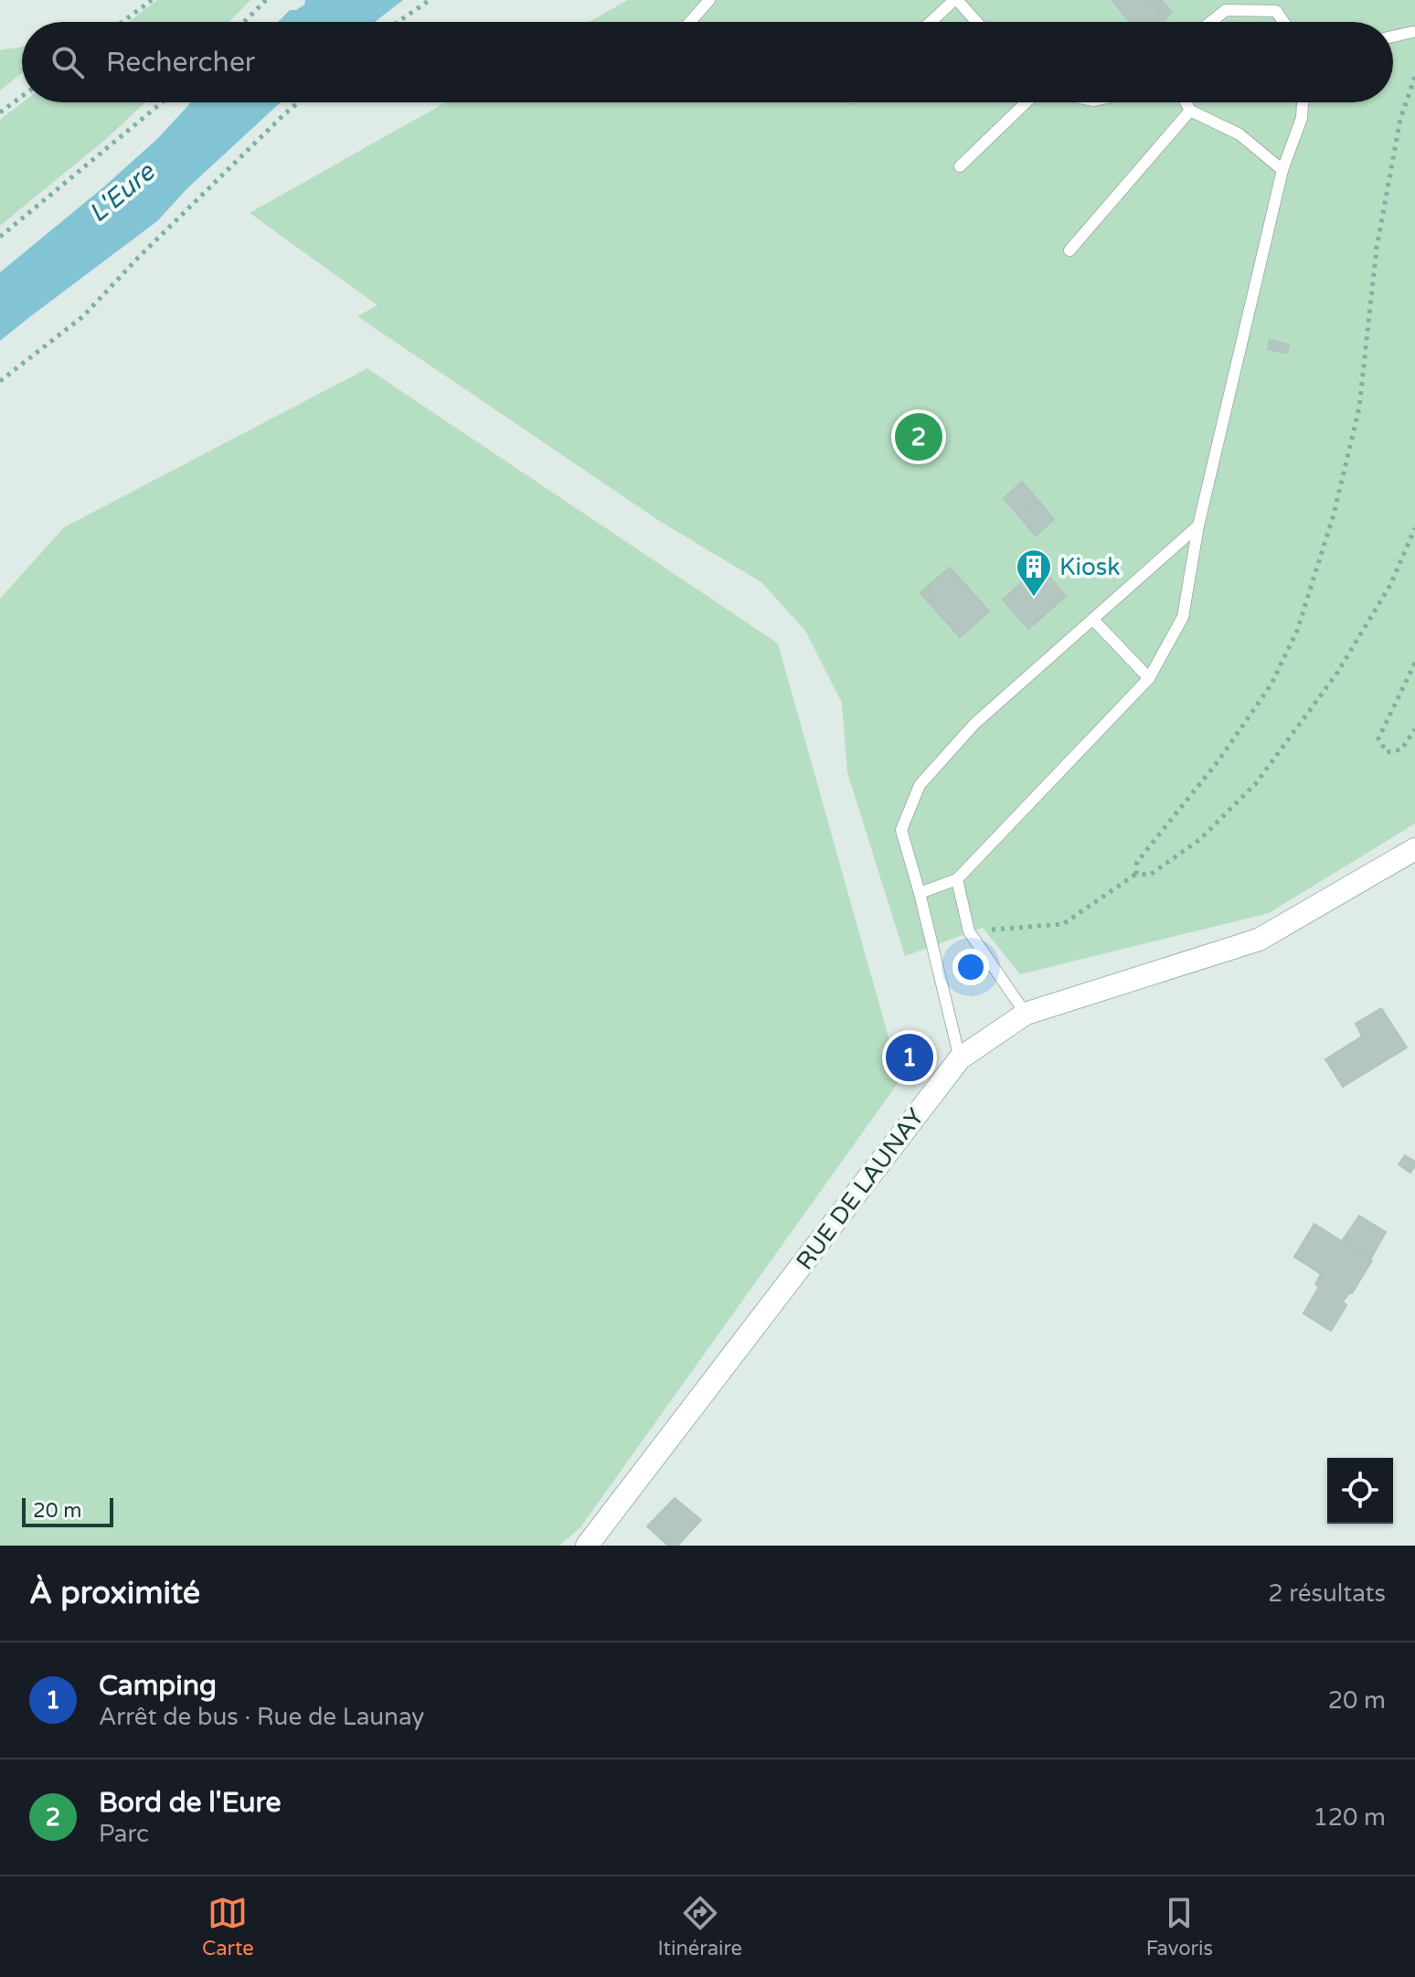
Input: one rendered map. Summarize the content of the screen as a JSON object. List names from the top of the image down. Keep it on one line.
{"streets":{"street":["RUE DE LAUNAY"]},"water":["L'Eure"],"places":{"building":["Kiosk"]},"scale_bar":"20 m","page":{"search":"Rechercher","pins":["2","1"],"scale":"20 m","heading":["À proximité","2 résultats"],"list":[{"mark":"1","name":"Camping","note":"Arrêt de bus · Rue de Launay","value":"20 m"},{"mark":"2","name":"Bord de l'Eure","note":"Parc","value":"120 m"}],"nav":["Carte","Itinéraire","Favoris"]}}
